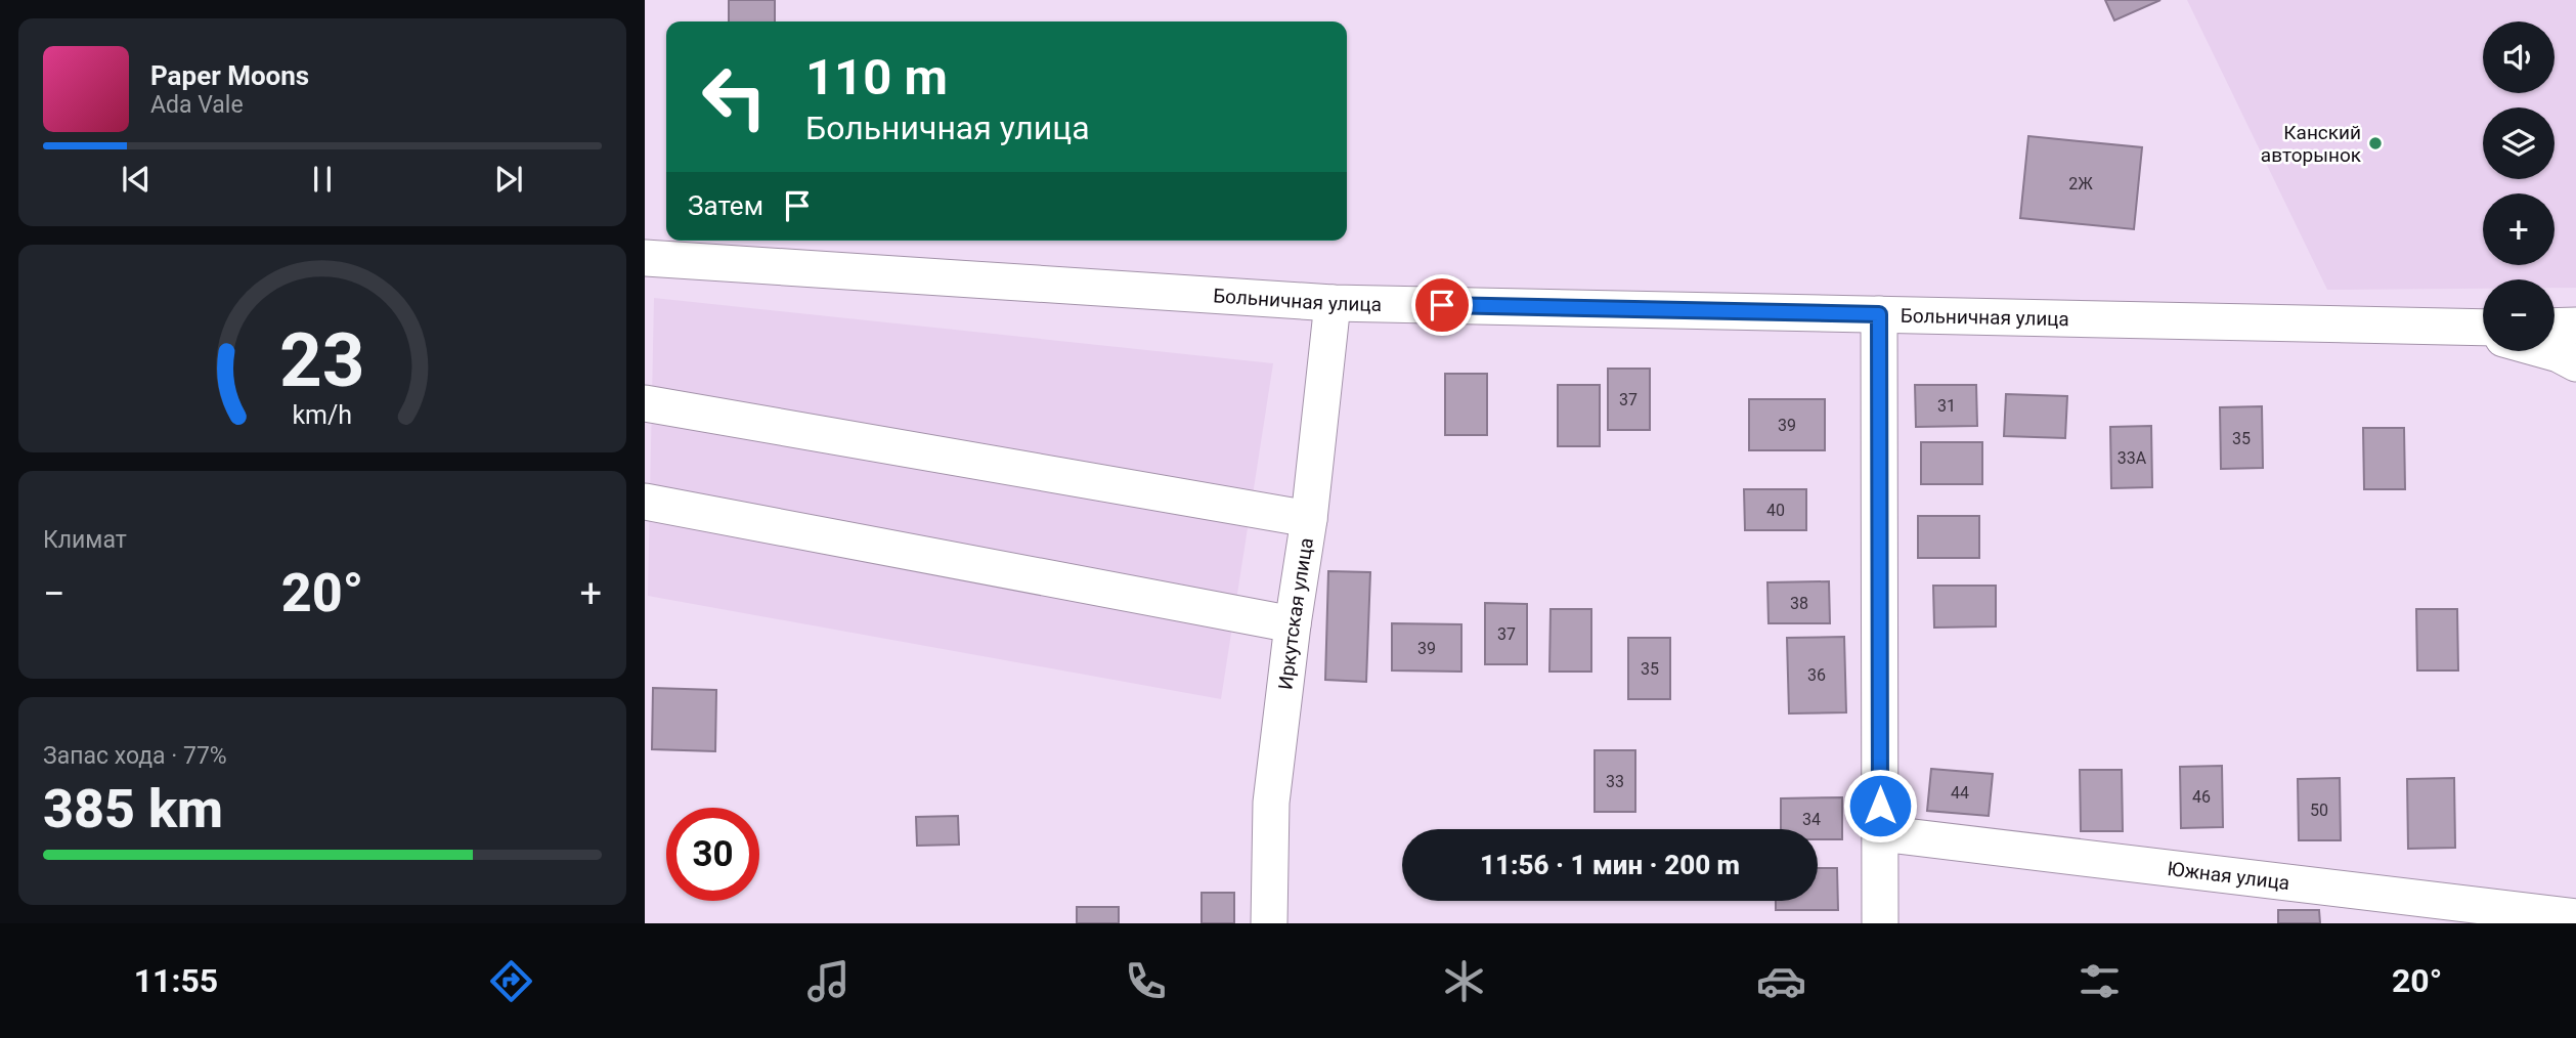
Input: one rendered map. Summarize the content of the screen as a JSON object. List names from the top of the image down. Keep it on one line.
{"streets":{"street":["Больничная улица","Иркутская улица","Южная улица"]},"crossings":[["Больничная улица","Иркутская улица"]],"places":["Канский авторынок"],"house_numbers":["2Ж","37","31","39","35","33А","40","38","37","39","35","36","33","44","46","50","34"],"page":{"map_buttons":["+","−"],"turn":["110 m","Больничная улица"],"song":["Paper Moons","Ada Vale"],"then":"Затем","tile":["Климат",["Запас хода · 77%","385 km"]],"heat":["−","20°","+"],"limit":"30","trip":"11:56 · 1 мин · 200 m","tabs":["11:55","20°"],"gauge":["23","km/h"]}}
